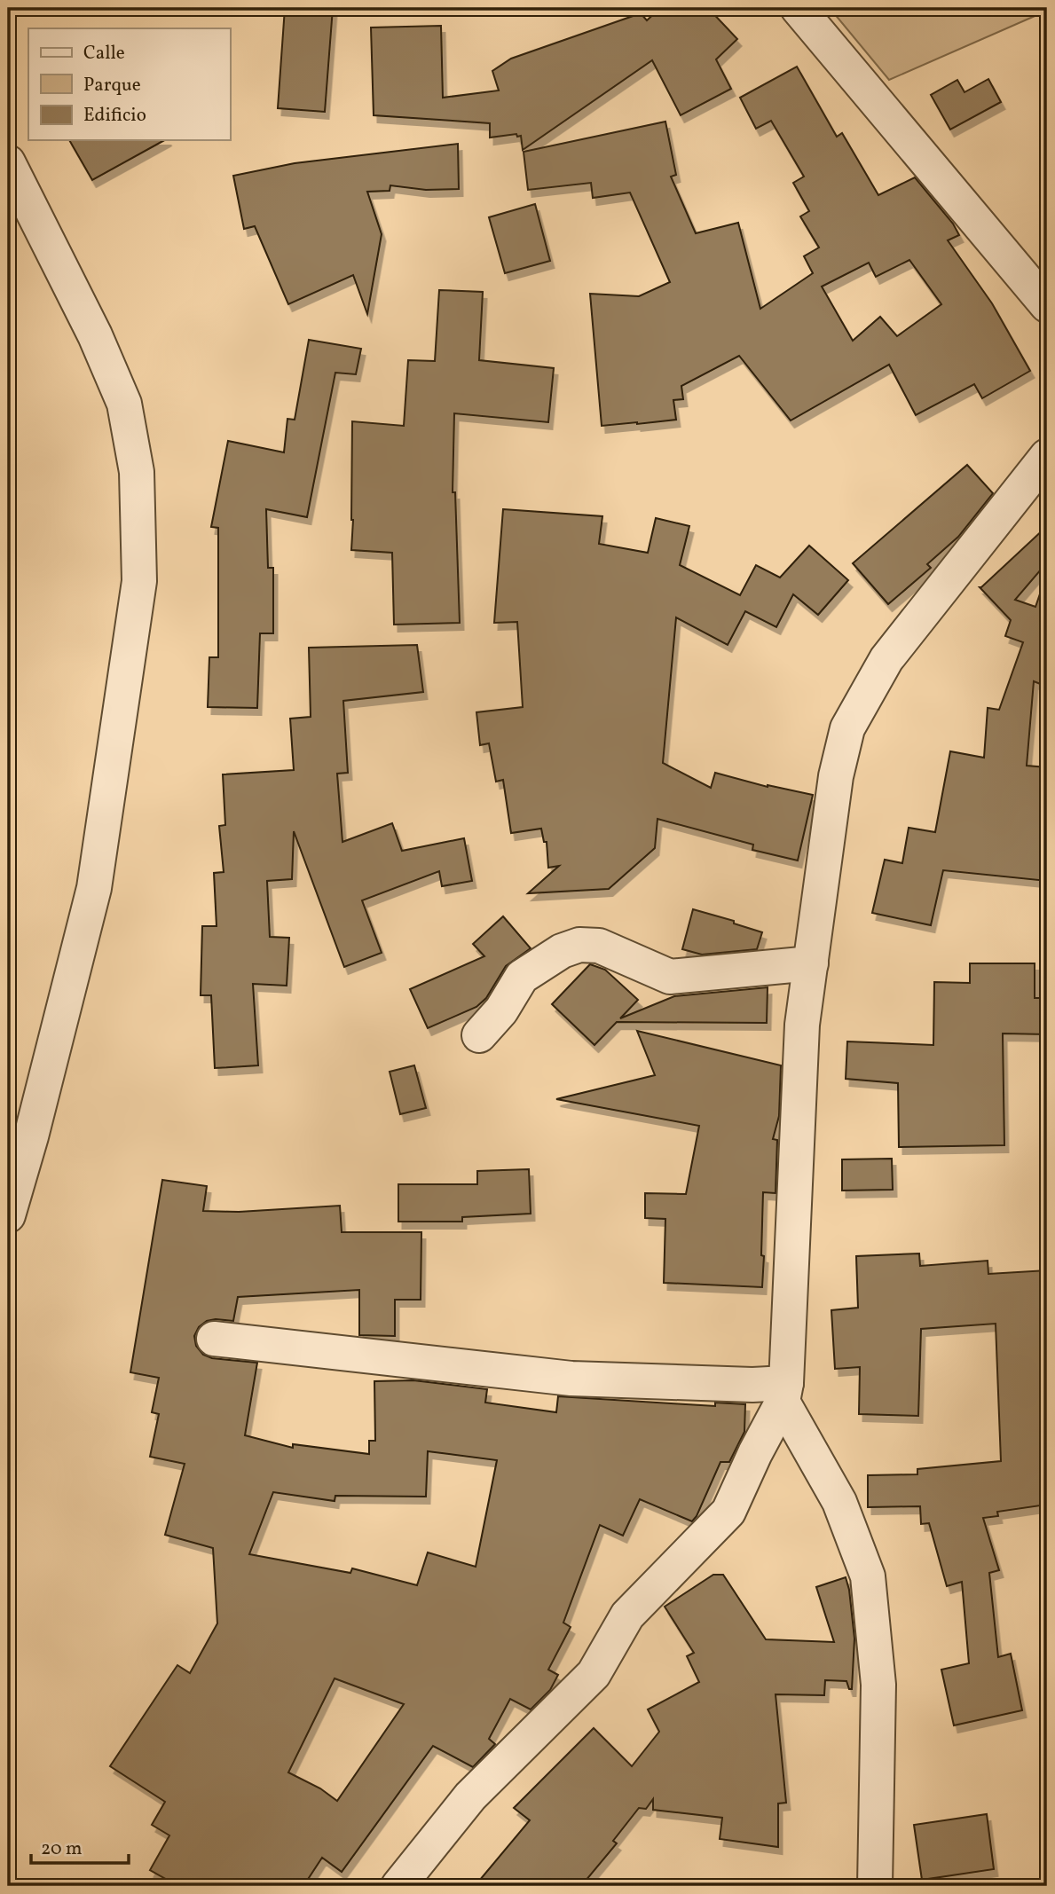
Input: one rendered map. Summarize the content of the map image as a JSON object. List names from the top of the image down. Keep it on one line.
{"legend":["Calle","Parque","Edificio"],"scale_bar":"20 m"}
